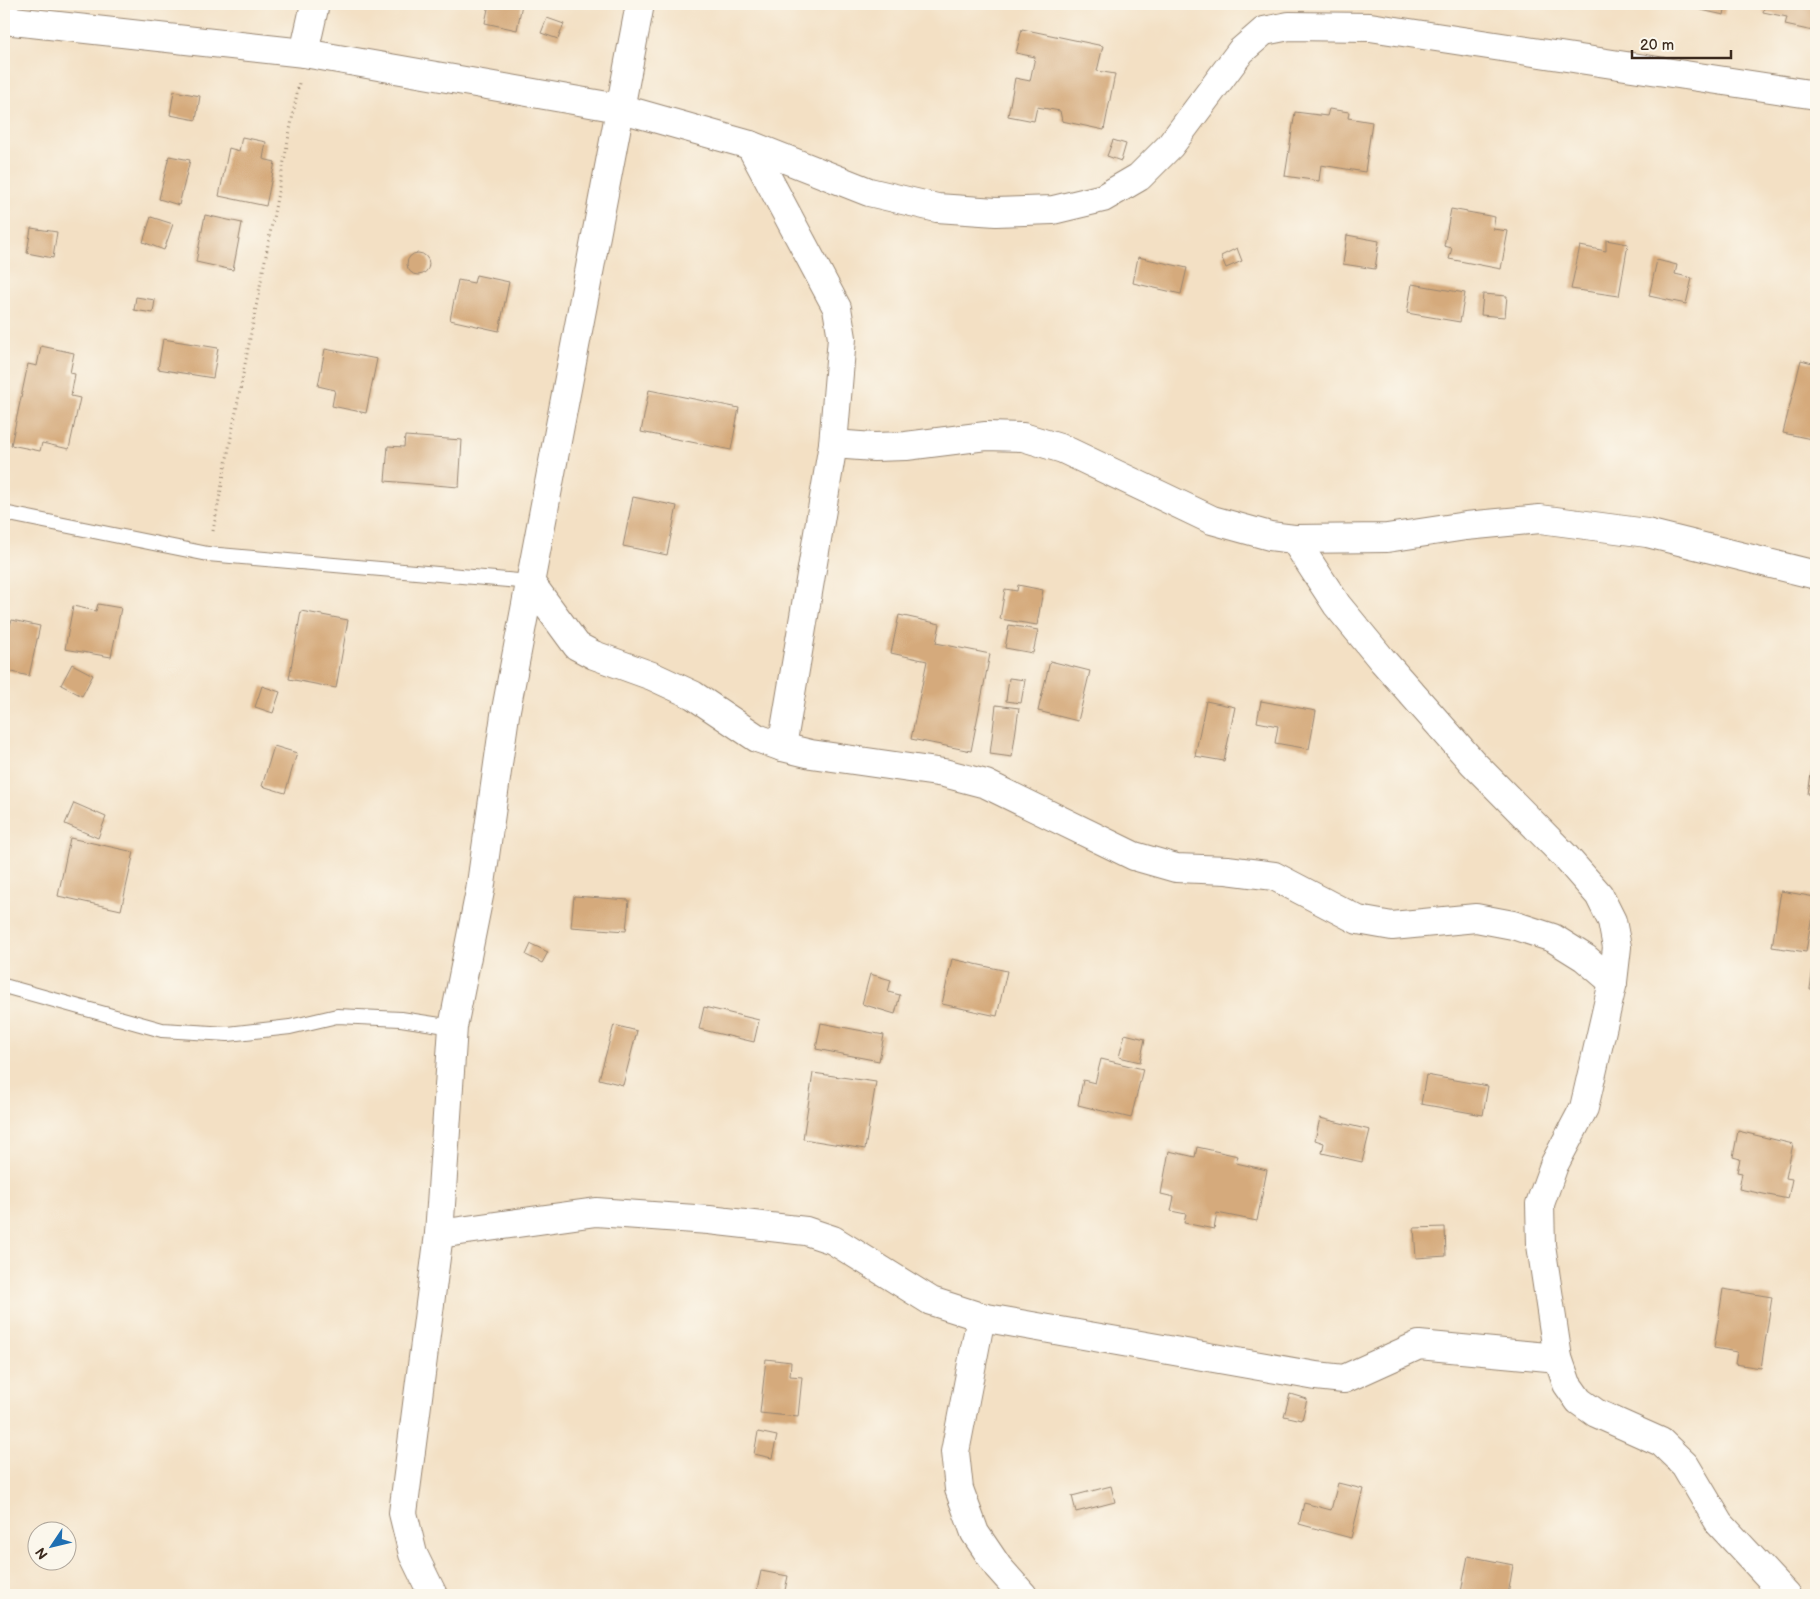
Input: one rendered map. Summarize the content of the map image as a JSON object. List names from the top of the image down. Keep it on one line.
{"scale_bar":"20 m","north":"bottom left"}
